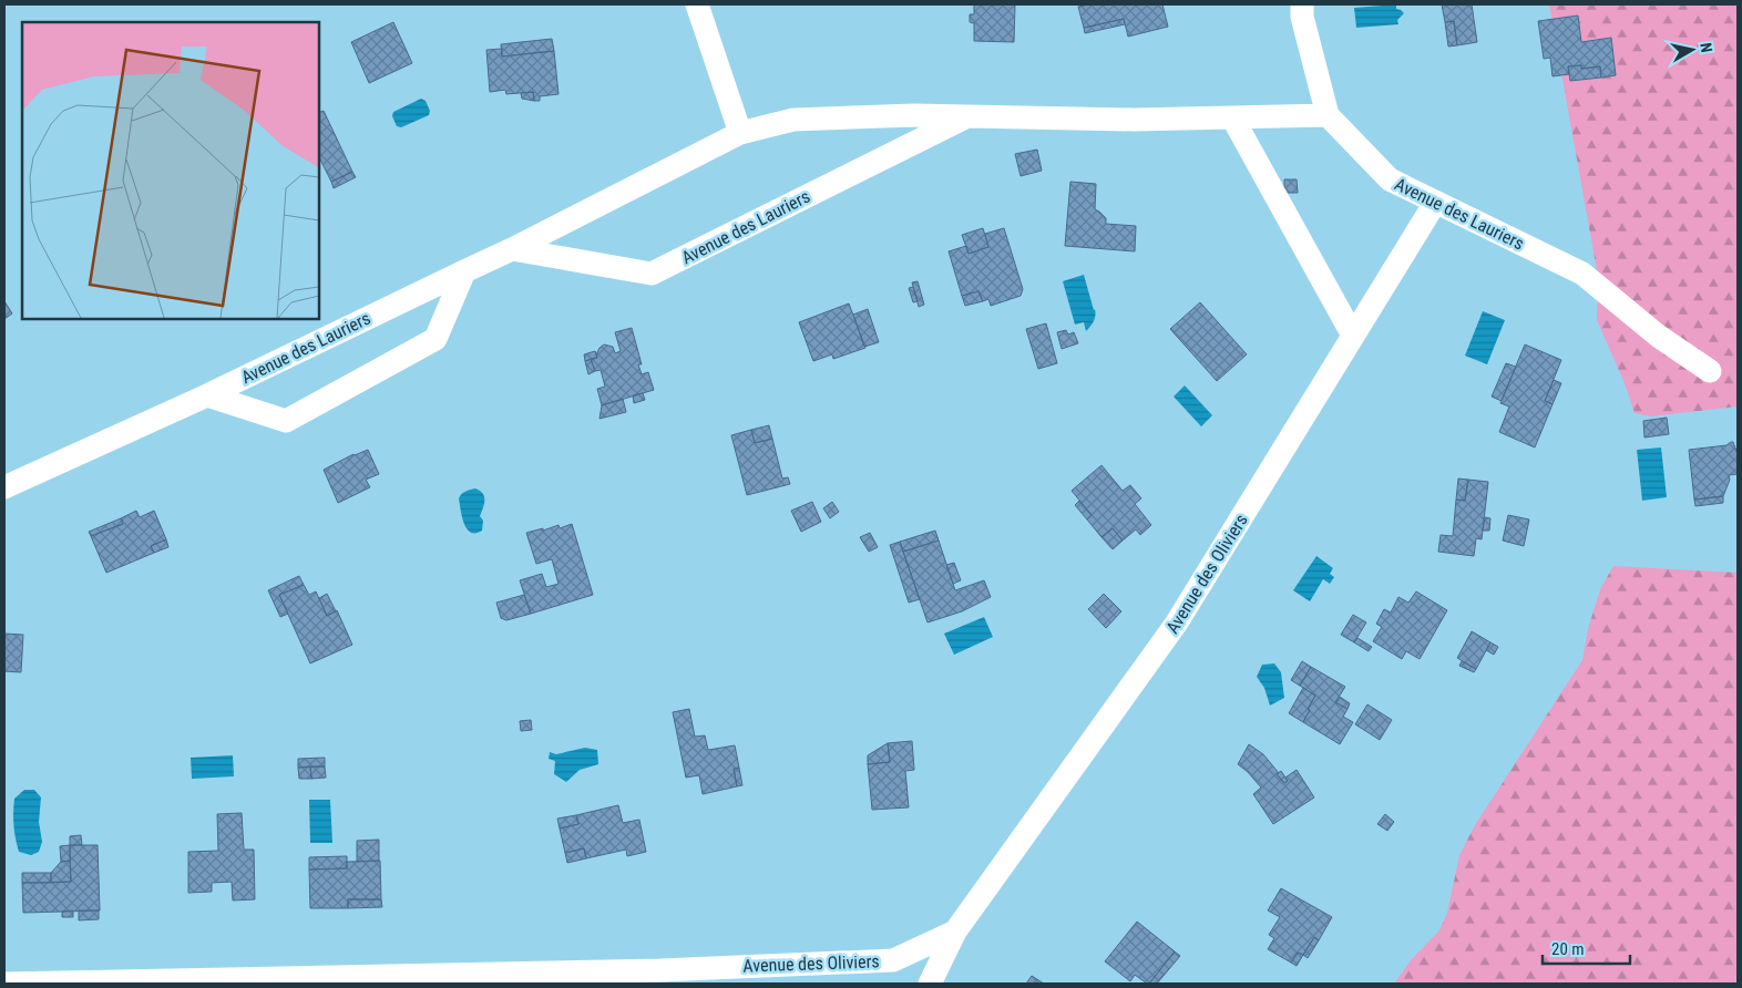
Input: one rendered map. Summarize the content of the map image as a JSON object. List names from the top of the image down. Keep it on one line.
{"streets":{"street":["Avenue des Lauriers","Avenue des Oliviers"]},"crossings":[["Avenue des Lauriers","Avenue des Oliviers"]],"scale_bar":"20 m","north":"right"}
